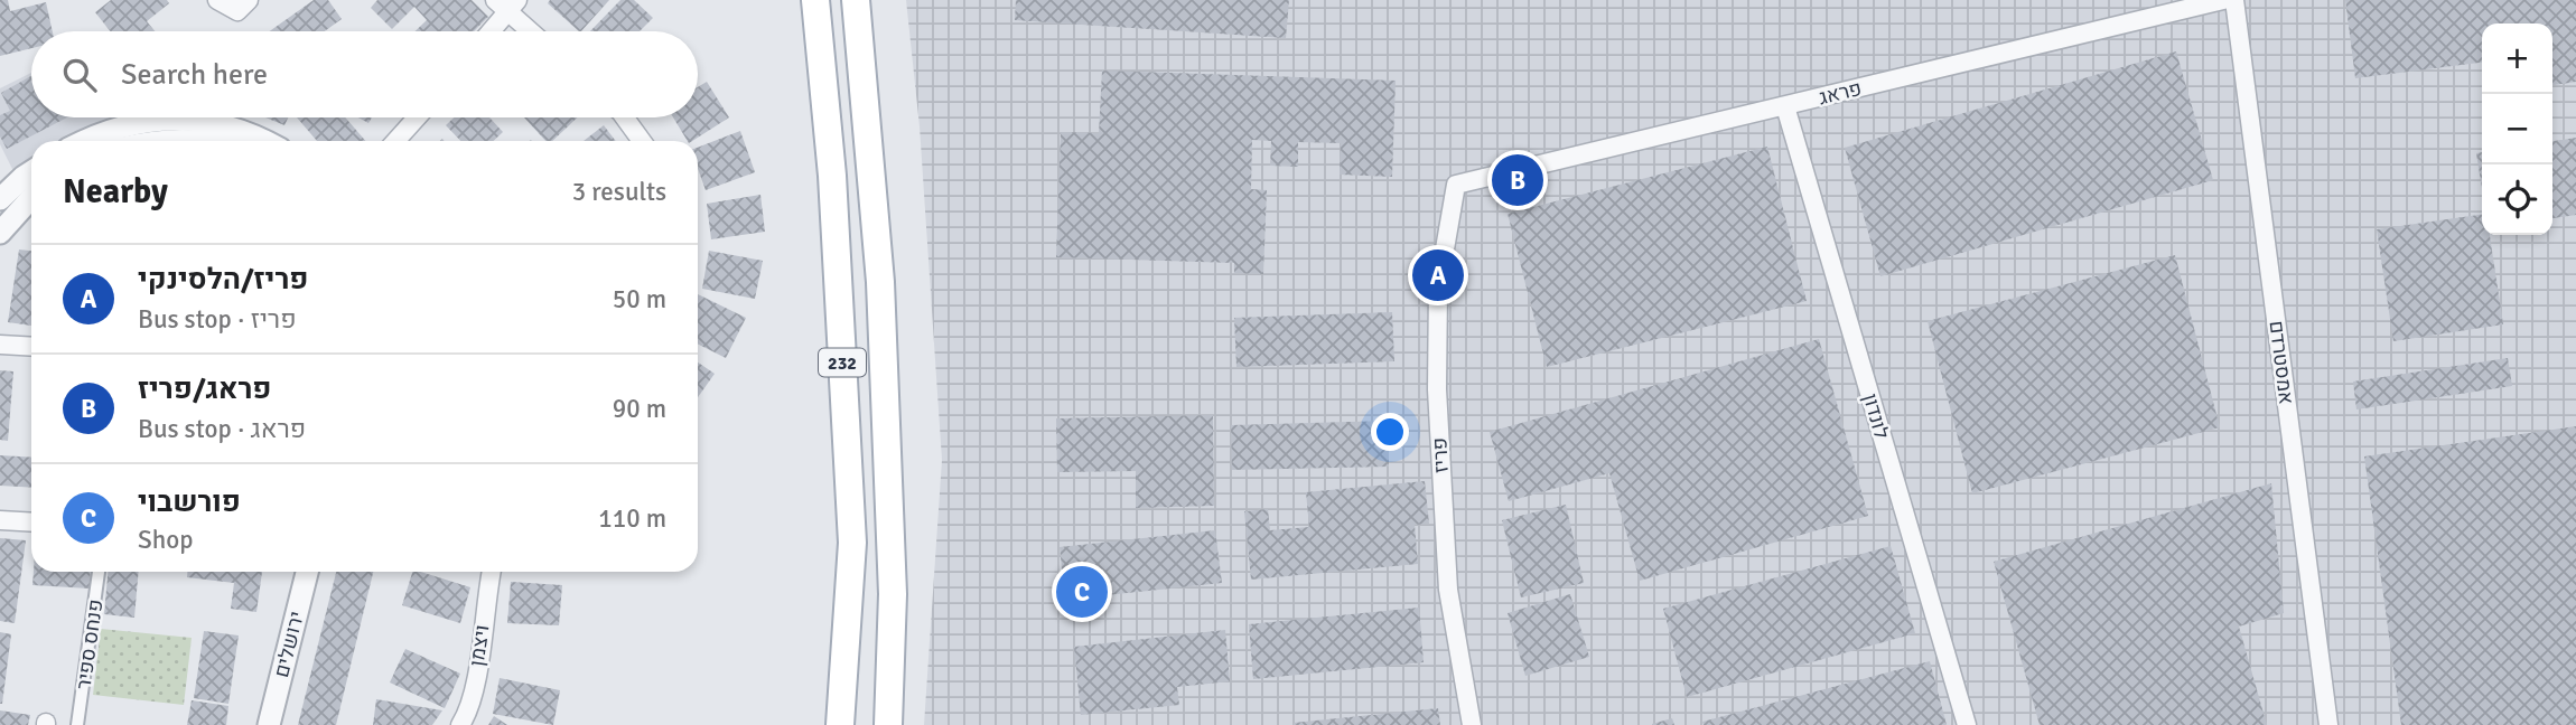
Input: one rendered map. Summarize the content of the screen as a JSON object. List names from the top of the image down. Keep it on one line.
{"streets":{"main road":["232"],"street":["פראג","אמסטרדם","לונדון","פריז","פנחס ספיר","ירושלים","ויצמן"]},"crossings":[["פראג","לונדון"],["פראג","פריז"]],"page":{"map_buttons":["+","−"],"search":"Search here","heading":["Nearby","3 results"],"pins":["B","A","C"],"list":[{"mark":"A","name":"פריז/הלסינקי","note":"Bus stop · פריז","value":"50 m"},{"mark":"B","name":"פראג/פריז","note":"Bus stop · פראג","value":"90 m"},{"mark":"C","name":"פורשבוי","note":"Shop","value":"110 m"}]}}
